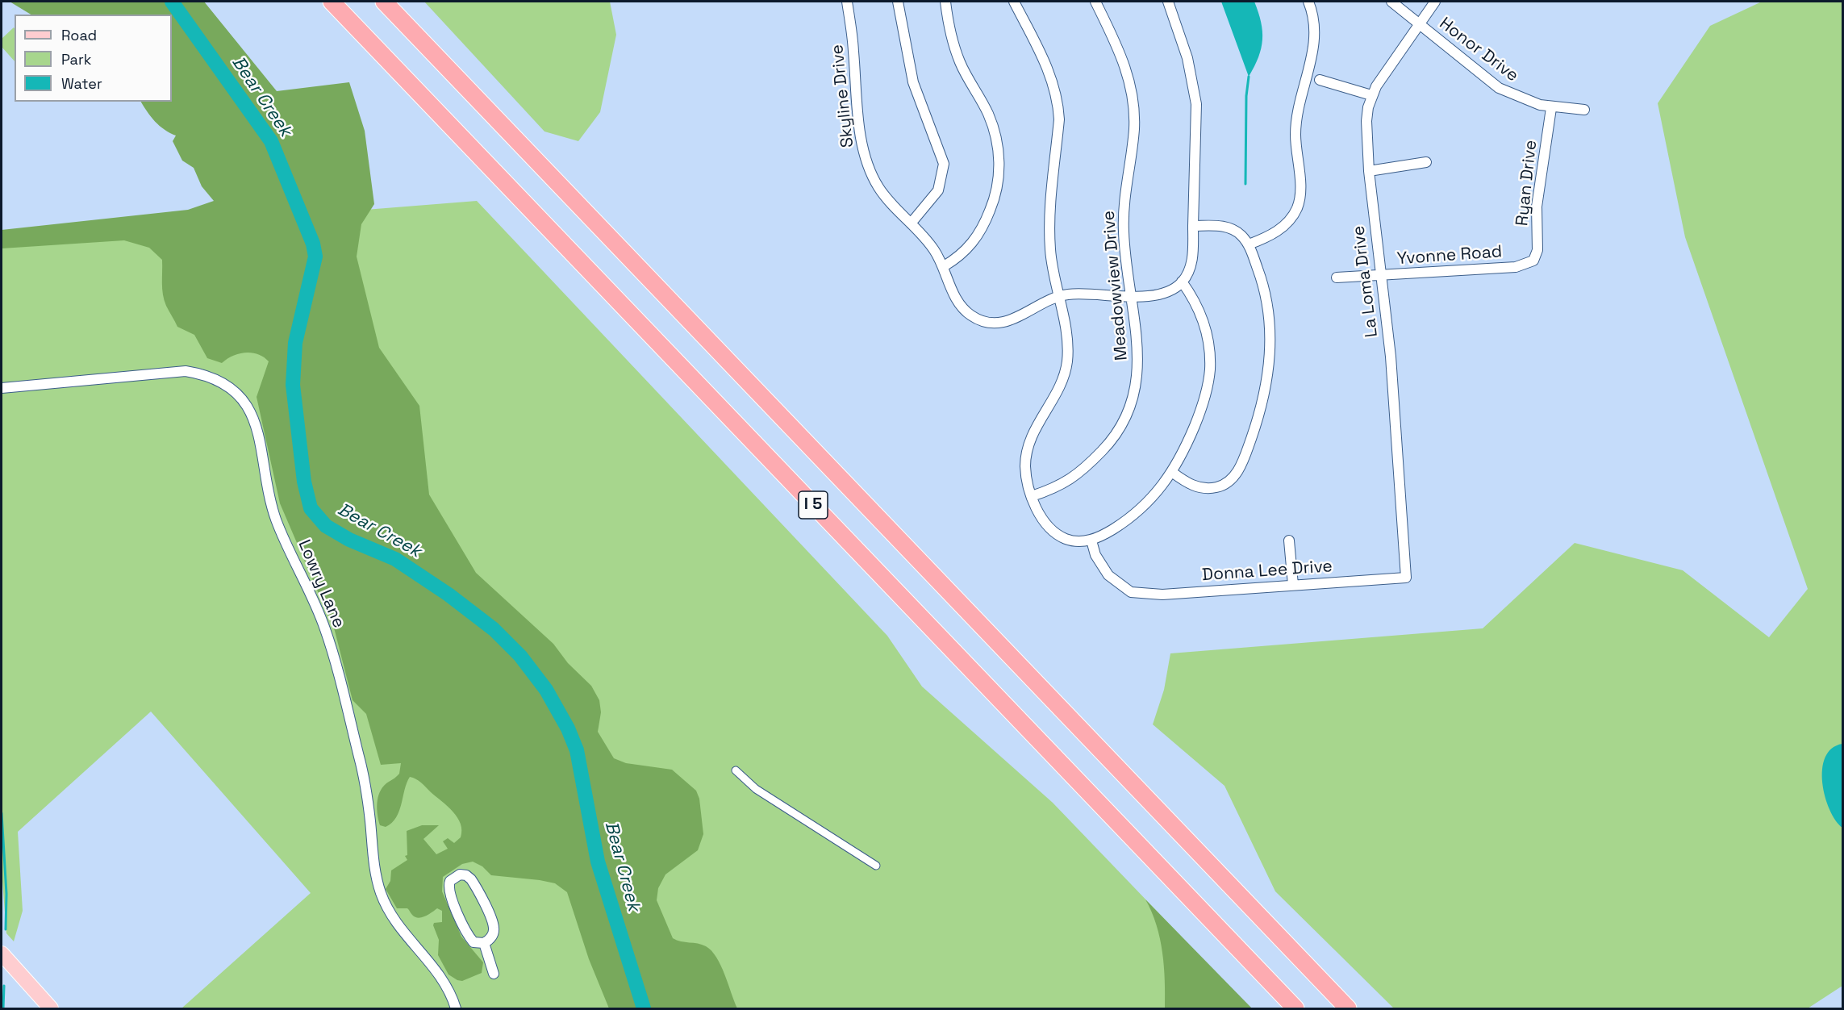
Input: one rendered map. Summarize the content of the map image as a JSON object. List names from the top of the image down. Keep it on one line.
{"streets":{"highway":["I 5"],"street":["Honor Drive","Skyline Drive","Ryan Drive","Yvonne Road","La Loma Drive","Meadowview Drive","Donna Lee Drive","Lowry Lane"]},"crossings":[["Honor Drive","Ryan Drive"],["Honor Drive","La Loma Drive"],["Skyline Drive","Meadowview Drive"],["Ryan Drive","Yvonne Road"],["Yvonne Road","La Loma Drive"],["La Loma Drive","Donna Lee Drive"]],"water":["Bear Creek"],"legend":["Road","Park","Water"]}
